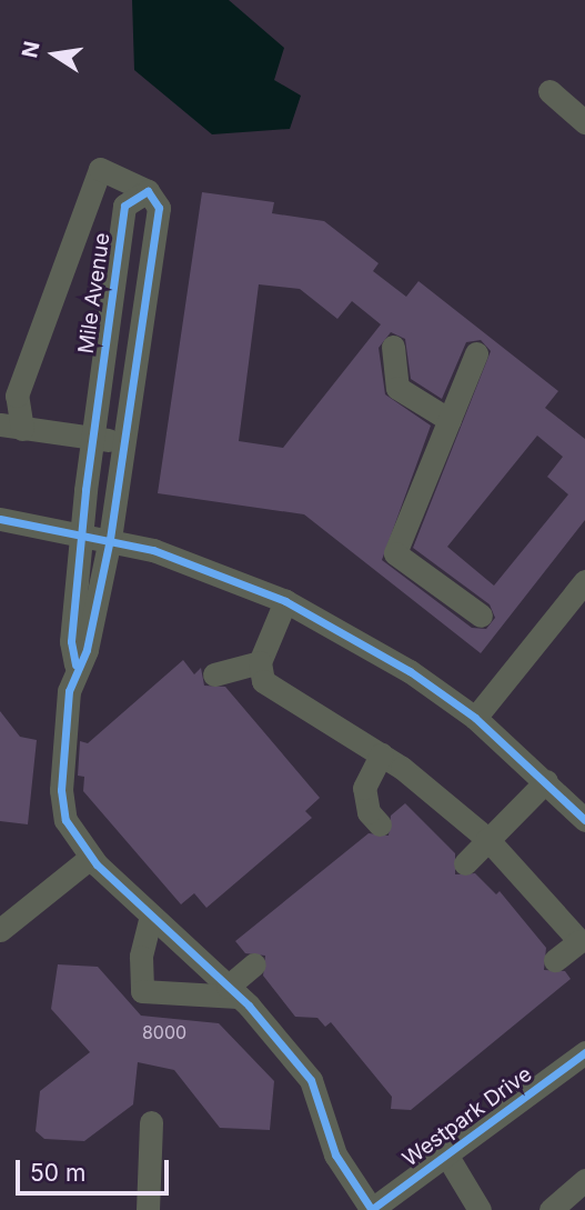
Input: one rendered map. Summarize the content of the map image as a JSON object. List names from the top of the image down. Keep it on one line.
{"streets":{"street":["Mile Avenue","Westpark Drive"]},"house_numbers":["8000"],"scale_bar":"50 m","north":"left"}
